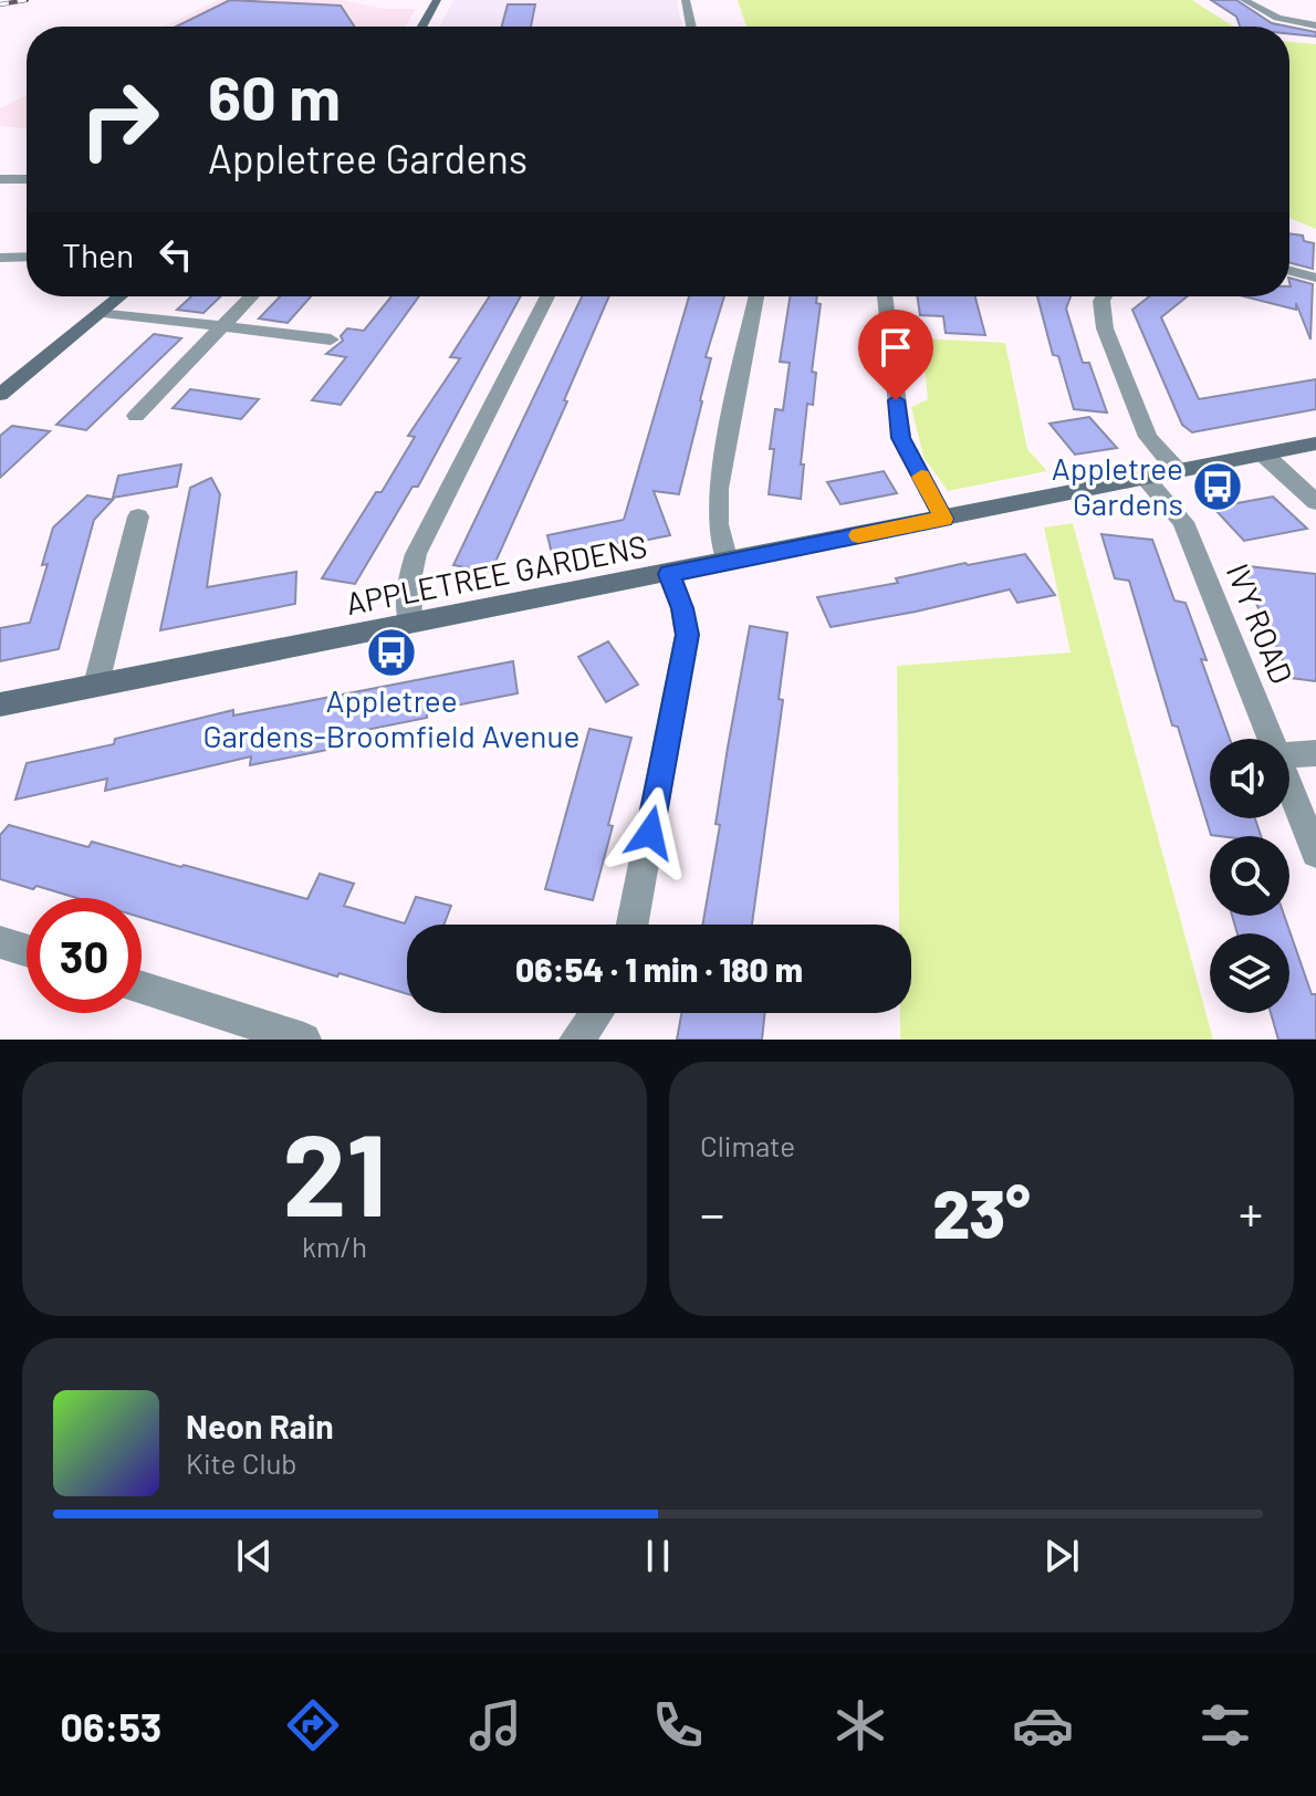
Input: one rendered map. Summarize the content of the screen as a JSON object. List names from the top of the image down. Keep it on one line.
{"streets":{"street":["APPLETREE GARDENS","IVY ROAD"]},"crossings":[["APPLETREE GARDENS","IVY ROAD"]],"places":{"bus stop":["Appletree Gardens","Appletree Gardens-Broomfield Avenue"]},"page":{"turn":["60 m","Appletree Gardens"],"then":"Then","limit":"30","trip":"06:54 · 1 min · 180 m","tile":[["21","km/h"],"Climate"],"heat":["−","23°","+"],"song":["Neon Rain","Kite Club"],"tabs":"06:53"}}
